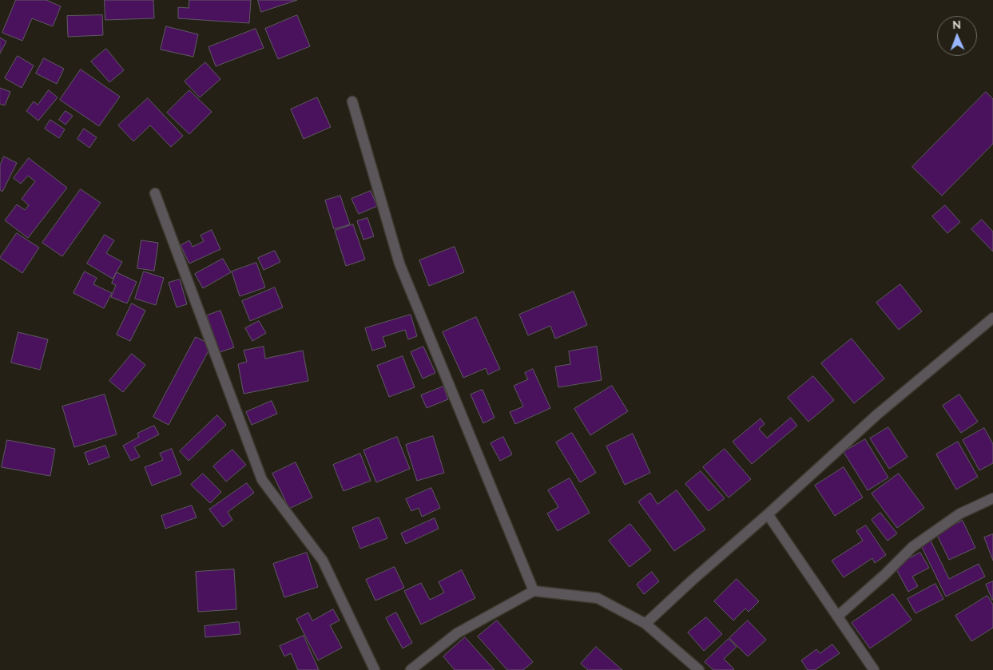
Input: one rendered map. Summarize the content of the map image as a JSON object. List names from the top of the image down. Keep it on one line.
{"north":"top"}
